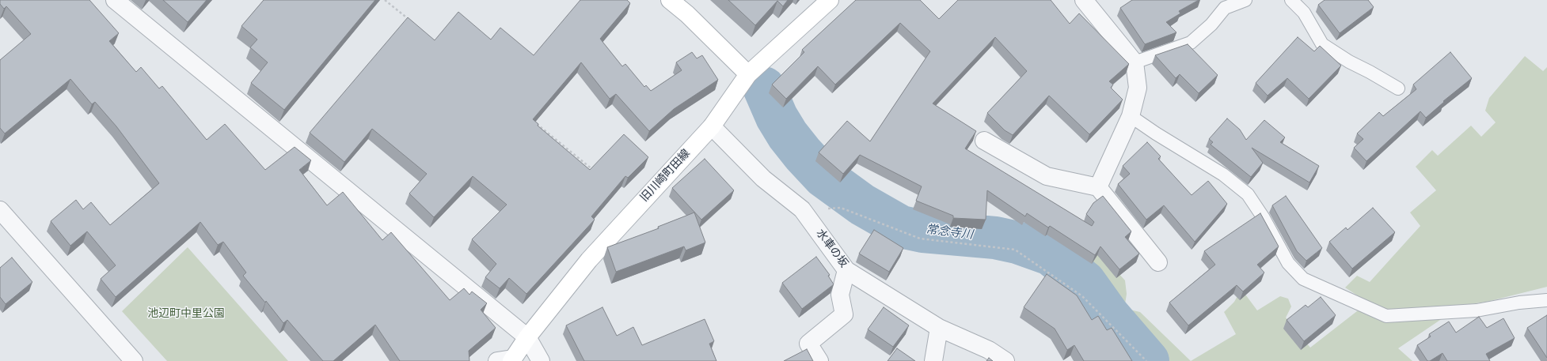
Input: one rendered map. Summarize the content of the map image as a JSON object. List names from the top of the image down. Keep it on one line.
{"streets":{"main road":["旧川崎町田線"],"street":["水車の坂"]},"crossings":[["旧川崎町田線","水車の坂"]],"water":["常念寺川"],"parks":["池辺町中里公園"]}
